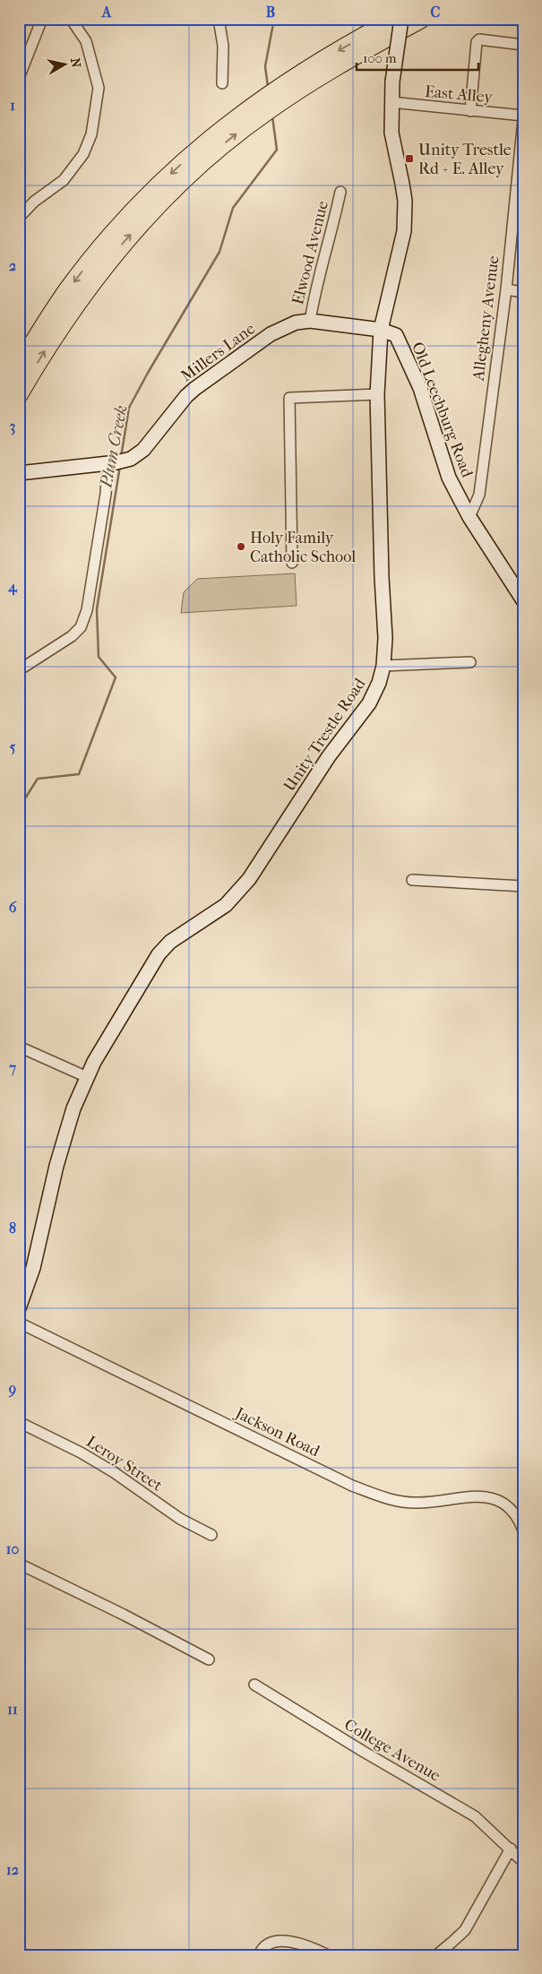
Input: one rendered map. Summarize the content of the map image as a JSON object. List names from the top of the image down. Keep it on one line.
{"streets":{"street":["East Alley","Elwood Avenue","Allegheny Avenue","Millers Lane","Old Leechburg Road","Unity Trestle Road","Jackson Road","Leroy Street","College Avenue"]},"crossings":[["East Alley","Unity Trestle Road"],["Elwood Avenue","Millers Lane"],["Allegheny Avenue","Old Leechburg Road"],["Millers Lane","Old Leechburg Road"],["Millers Lane","Unity Trestle Road"],["Old Leechburg Road","Unity Trestle Road"]],"water":["Plum Creek"],"places":{"transit":["Unity Trestle Rd + E. Alley"],"other":["Holy Family Catholic School"]},"scale_bar":"100 m","north":"right","grid":{"columns":["A","B","C"],"rows":["1","2","3","4","5","6","7","8","9","10","11","12"]}}
